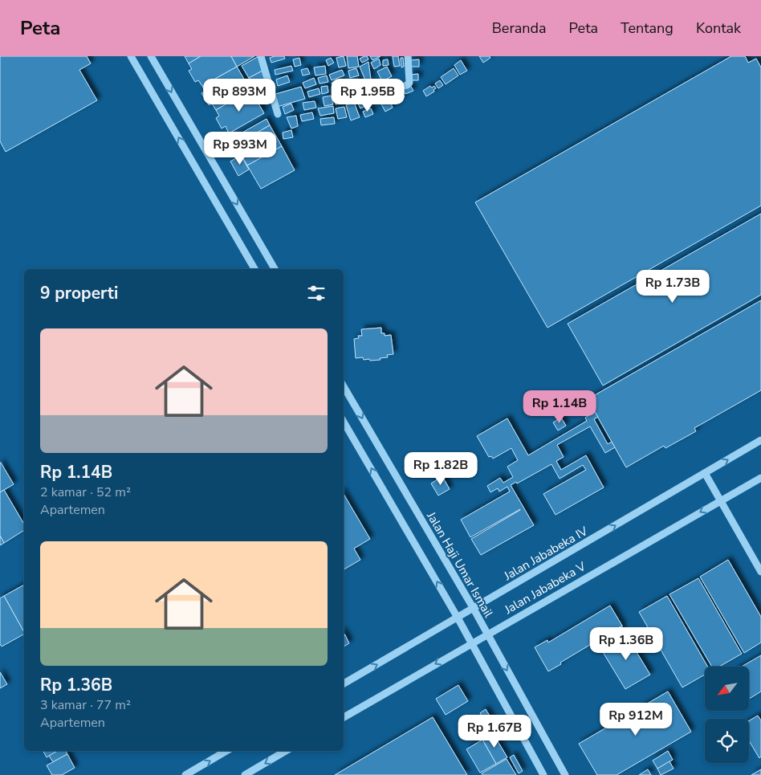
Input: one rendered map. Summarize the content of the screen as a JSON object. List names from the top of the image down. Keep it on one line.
{"streets":{"street":["Jalan Jababeka IV","Jalan Haji Umar Ismail","Jalan Jababeka V"]},"crossings":[["Jalan Jababeka IV","Jalan Haji Umar Ismail"],["Jalan Haji Umar Ismail","Jalan Jababeka V"]],"one_way":["Jalan Jababeka IV","Jalan Jababeka V"],"north":"bottom left","page":{"header":"Peta","nav":["Beranda","Peta","Tentang","Kontak"],"price":["Rp 893M","Rp 1.95B","Rp 993M","Rp 1.73B","Rp 1.14B","Rp 1.82B","Rp 1.36B","Rp 912M","Rp 1.67B"],"heading":"9 properti","list":[{"name":"Rp 1.14B","note":"2 kamar · 52 m² · Apartemen"},{"name":"Rp 1.36B","note":"3 kamar · 77 m² · Apartemen"}]}}
